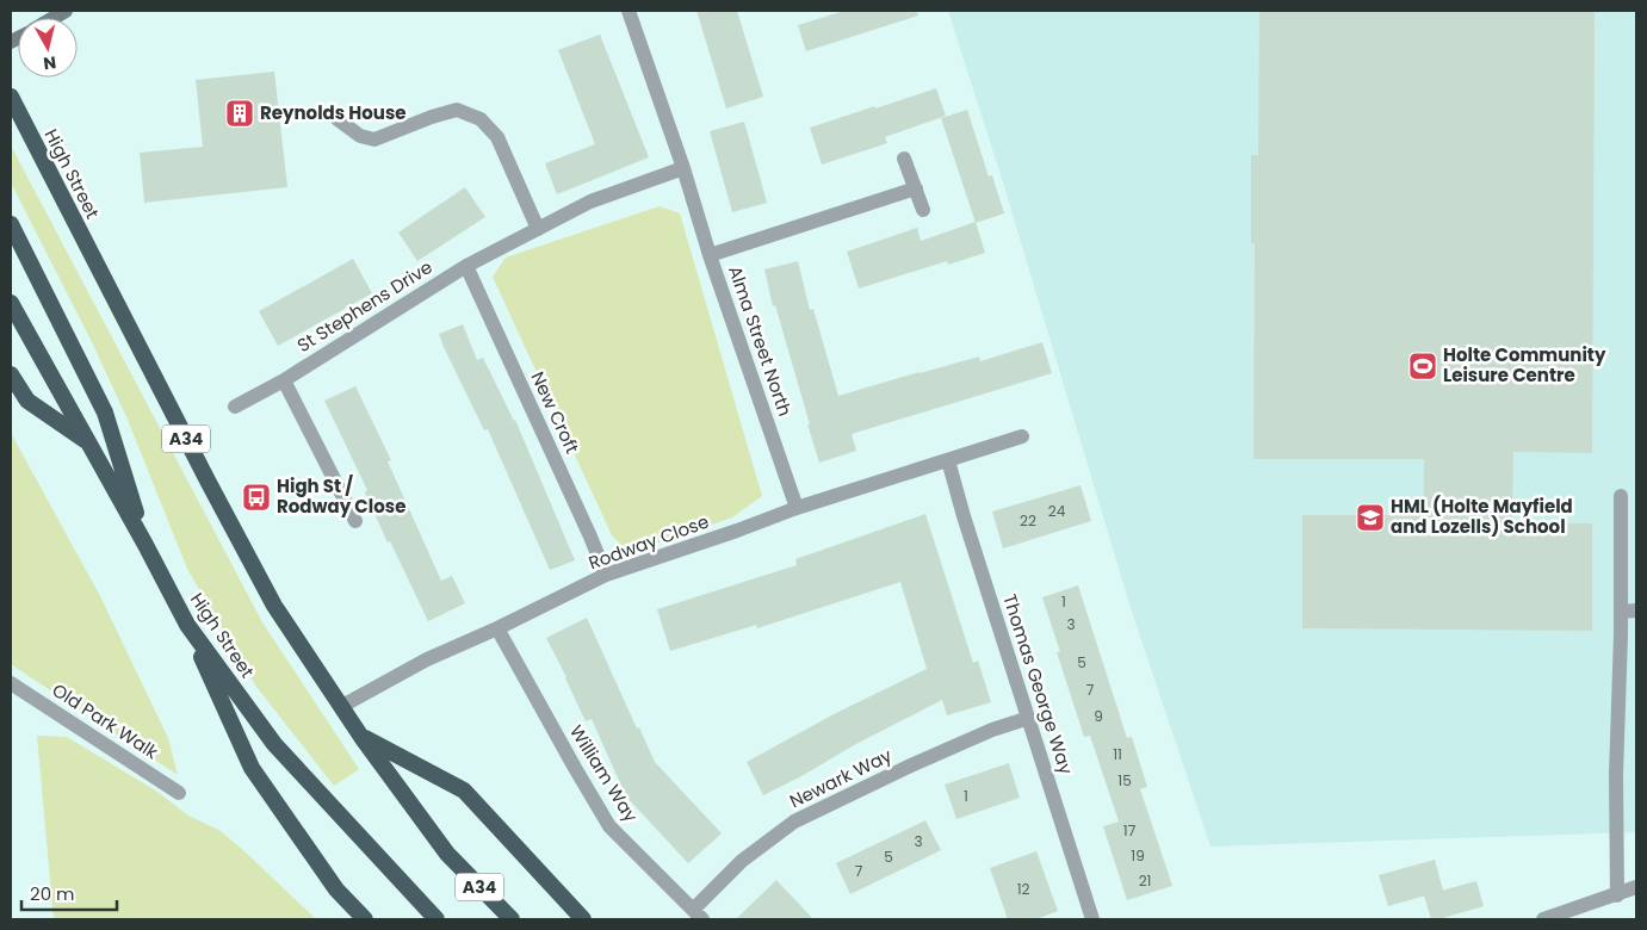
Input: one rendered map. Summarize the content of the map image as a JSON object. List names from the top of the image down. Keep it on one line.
{"streets":{"highway":["High Street","A34"],"street":["St Stephens Drive","Alma Street North","New Croft","Rodway Close","Thomas George Way","Old Park Walk","William Way","Newark Way"]},"crossings":[["High Street","A34"],["High Street","Rodway Close"],["St Stephens Drive","New Croft"],["Alma Street North","Rodway Close"],["New Croft","Rodway Close"],["Rodway Close","Thomas George Way"],["Rodway Close","William Way"],["Thomas George Way","Newark Way"],["William Way","Newark Way"]],"places":{"building":["Reynolds House"],"sports":["Holte Community Leisure Centre"],"bus stop":["High St / Rodway Close"],"school or university":["HML (Holte Mayfield and Lozells) School"]},"house_numbers":["24","22","1","3","5","7","9","11","15","1","17","3","19","5","7","21","12"],"scale_bar":"20 m","north":"bottom"}
